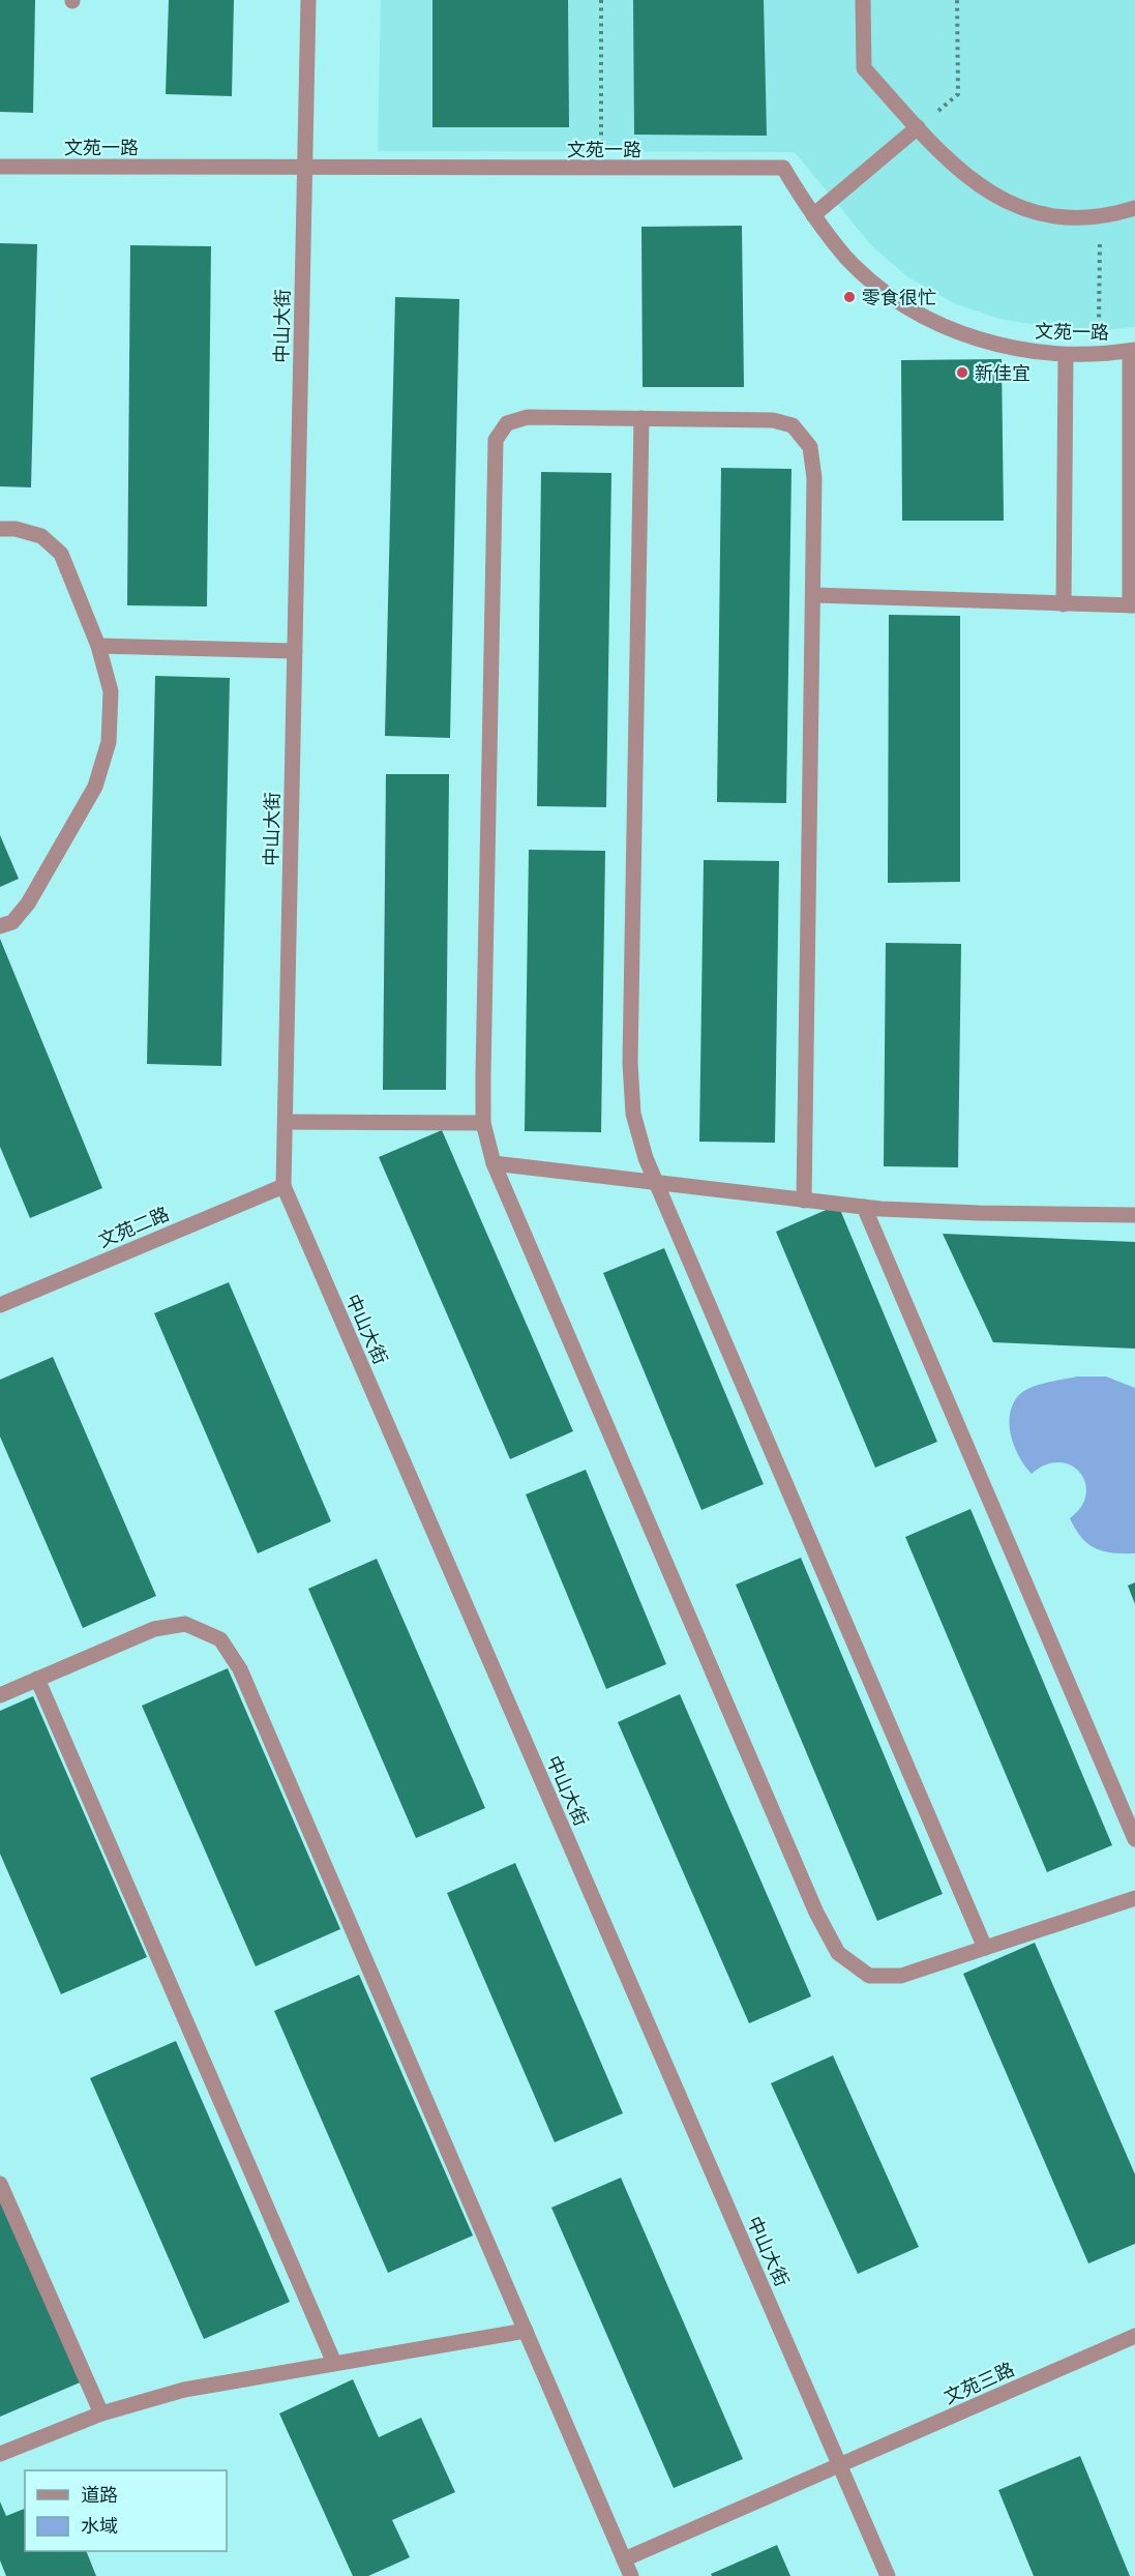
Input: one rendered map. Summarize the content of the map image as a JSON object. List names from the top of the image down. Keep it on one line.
{"streets":{"street":["文苑一路","中山大街","文苑二路","文苑三路"]},"crossings":[["文苑一路","中山大街"],["中山大街","文苑二路"],["中山大街","文苑三路"]],"places":["零食很忙","新佳宜"],"legend":["道路","水域"]}
